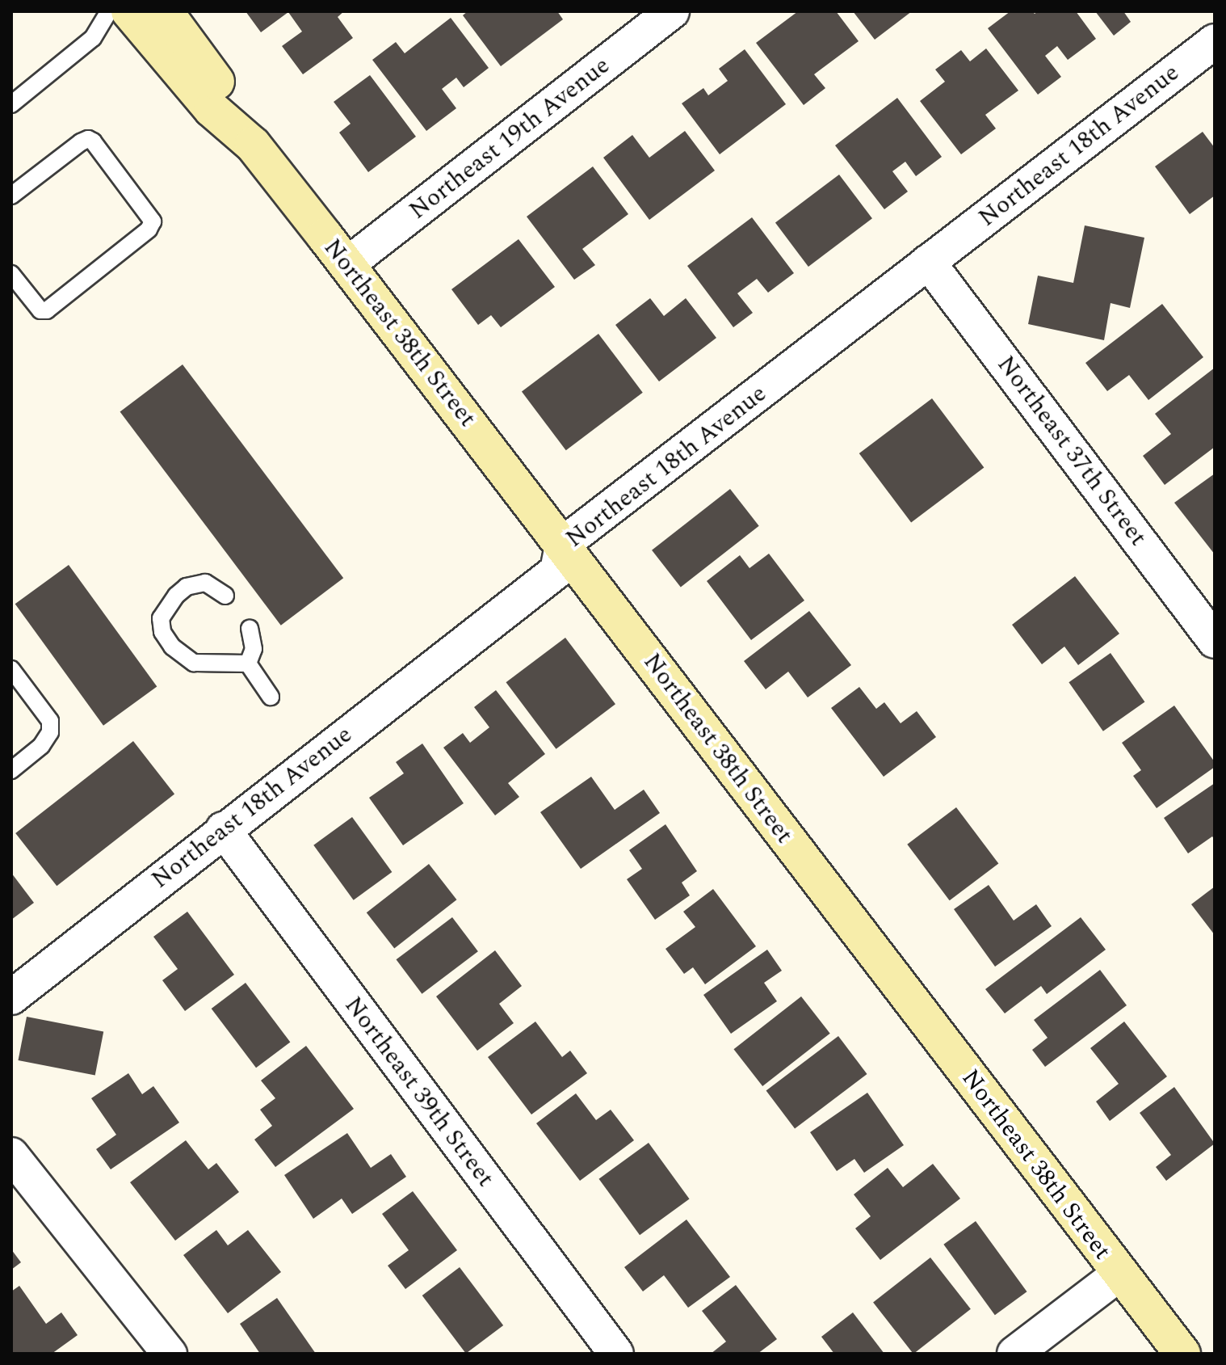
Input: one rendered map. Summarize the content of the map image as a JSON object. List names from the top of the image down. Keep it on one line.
{"streets":{"street":["Northeast 19th Avenue","Northeast 18th Avenue","Northeast 38th Street","Northeast 37th Street","Northeast 39th Street"]},"crossings":[["Northeast 19th Avenue","Northeast 38th Street"],["Northeast 18th Avenue","Northeast 38th Street"],["Northeast 18th Avenue","Northeast 37th Street"],["Northeast 18th Avenue","Northeast 39th Street"]]}
